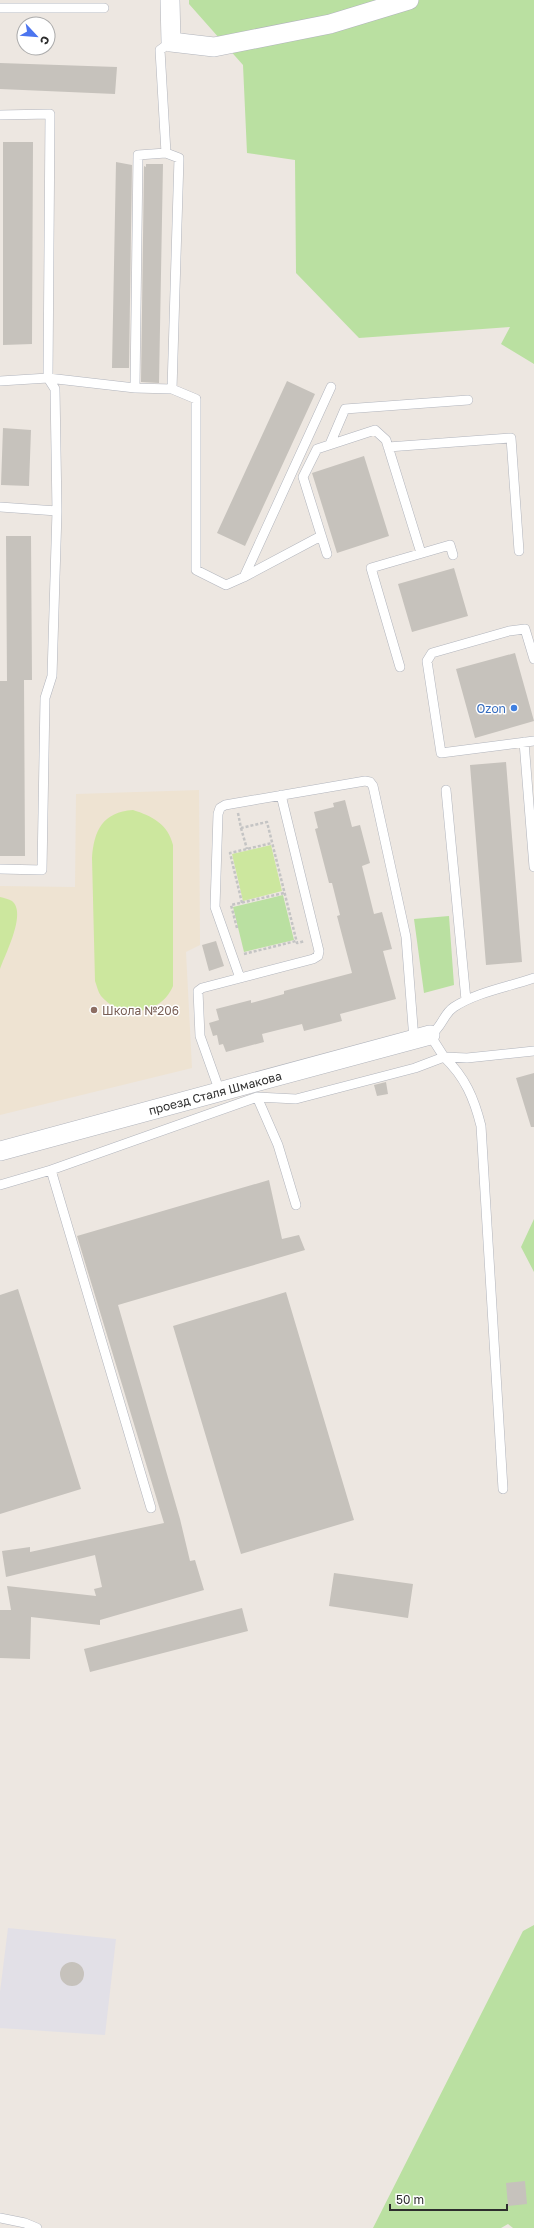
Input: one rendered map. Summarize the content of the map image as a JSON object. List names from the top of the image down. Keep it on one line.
{"streets":{"street":["проезд Сталя Шмакова"]},"places":["Ozon","Школа №206"],"scale_bar":"50 m","north":"bottom right"}
